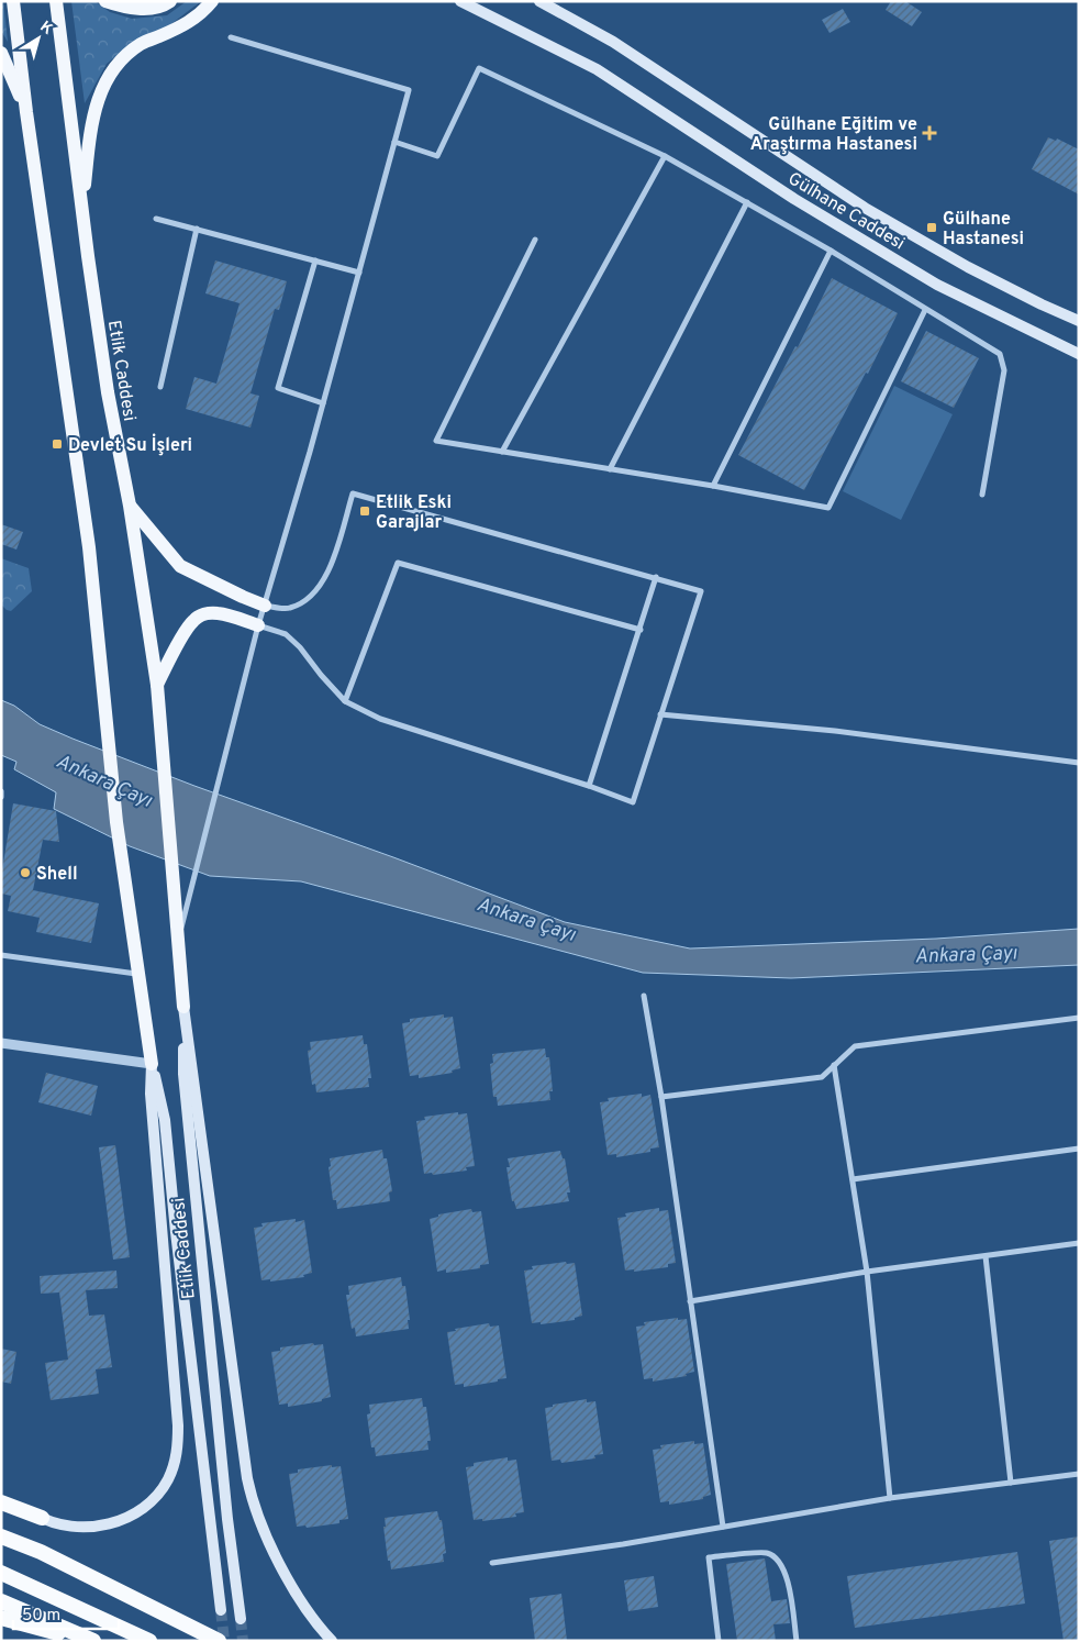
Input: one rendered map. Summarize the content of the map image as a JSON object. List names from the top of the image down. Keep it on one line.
{"streets":{"main road":["Gülhane Caddesi","Etlik Caddesi"]},"water":["Ankara Çayı"],"places":{"health":["Gülhane Eğitim ve Araştırma Hastanesi"],"transit":["Gülhane Hastanesi","Devlet Su İşleri","Etlik Eski Garajlar"],"other":["Shell"]},"scale_bar":"50 m","north":"top right"}
